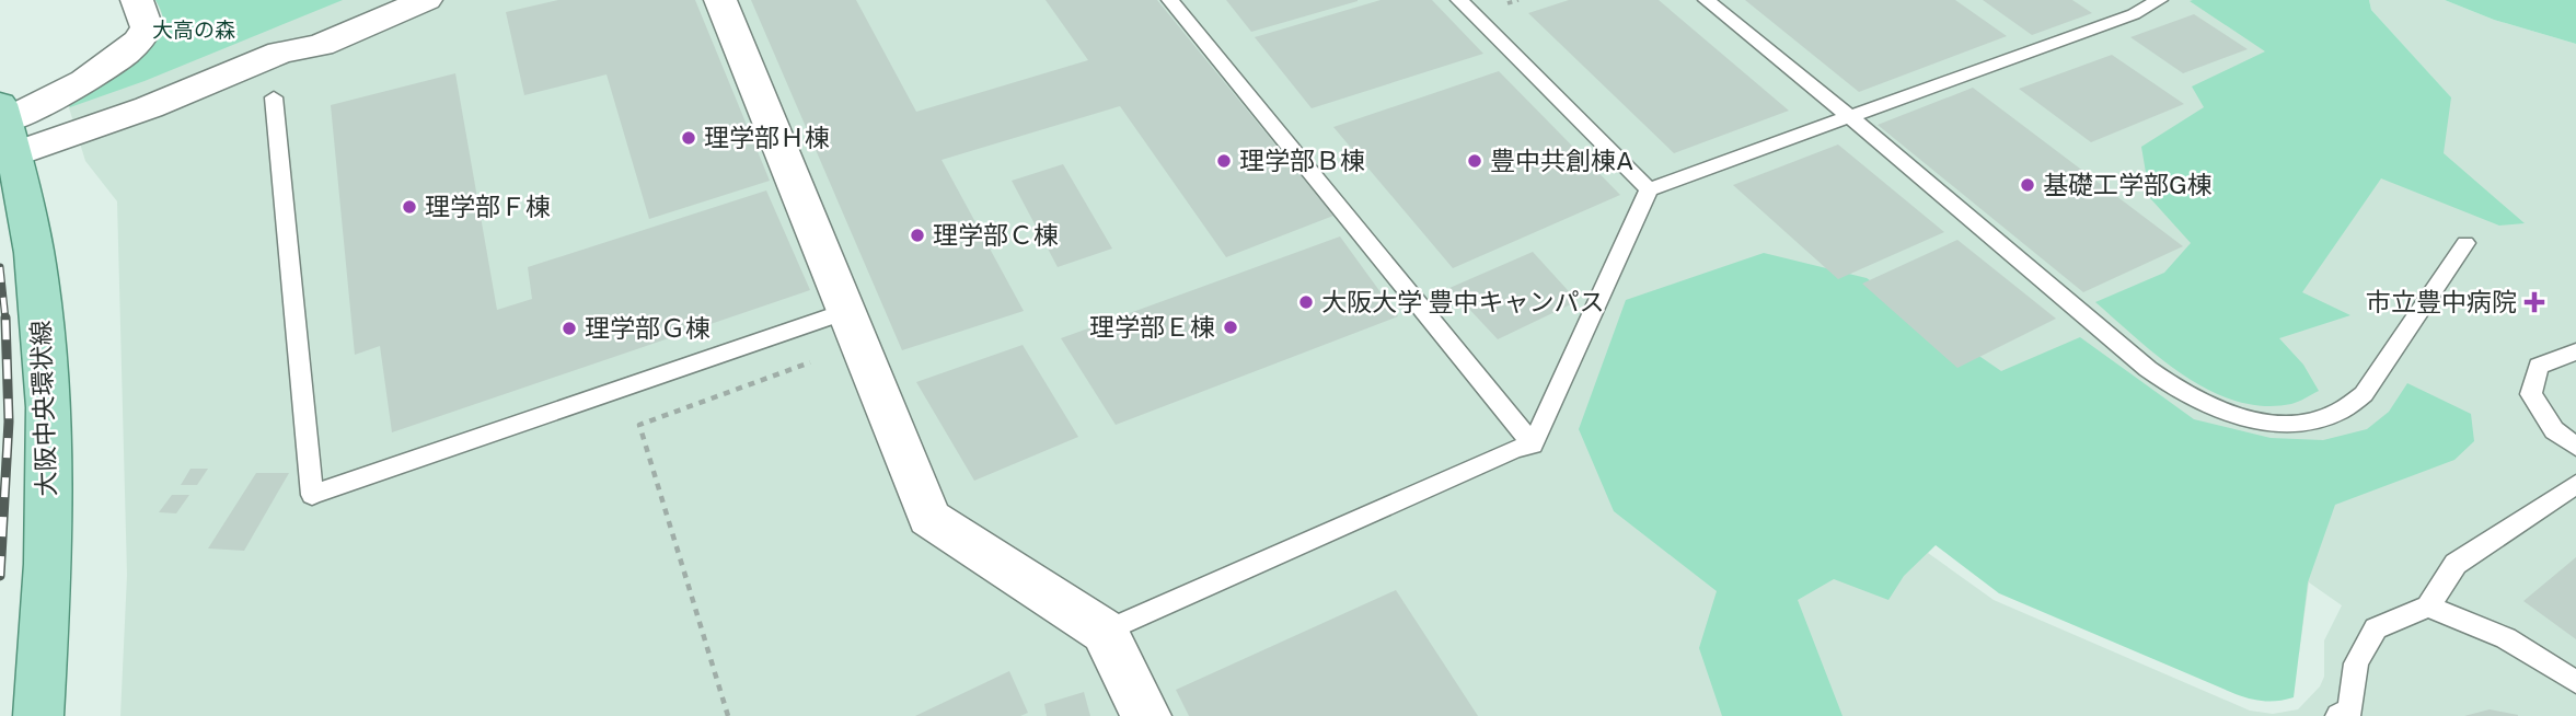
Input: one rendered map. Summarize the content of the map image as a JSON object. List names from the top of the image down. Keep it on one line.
{"streets":{"main road":["大阪中央環状線"]},"parks":["大高の森"],"places":{"other":["理学部Ｈ棟","理学部Ｂ棟","豊中共創棟A","基礎工学部G棟","理学部Ｆ棟","理学部Ｃ棟","大阪大学 豊中キャンパス","理学部Ｅ棟","理学部Ｇ棟"],"health":["市立豊中病院"]}}
